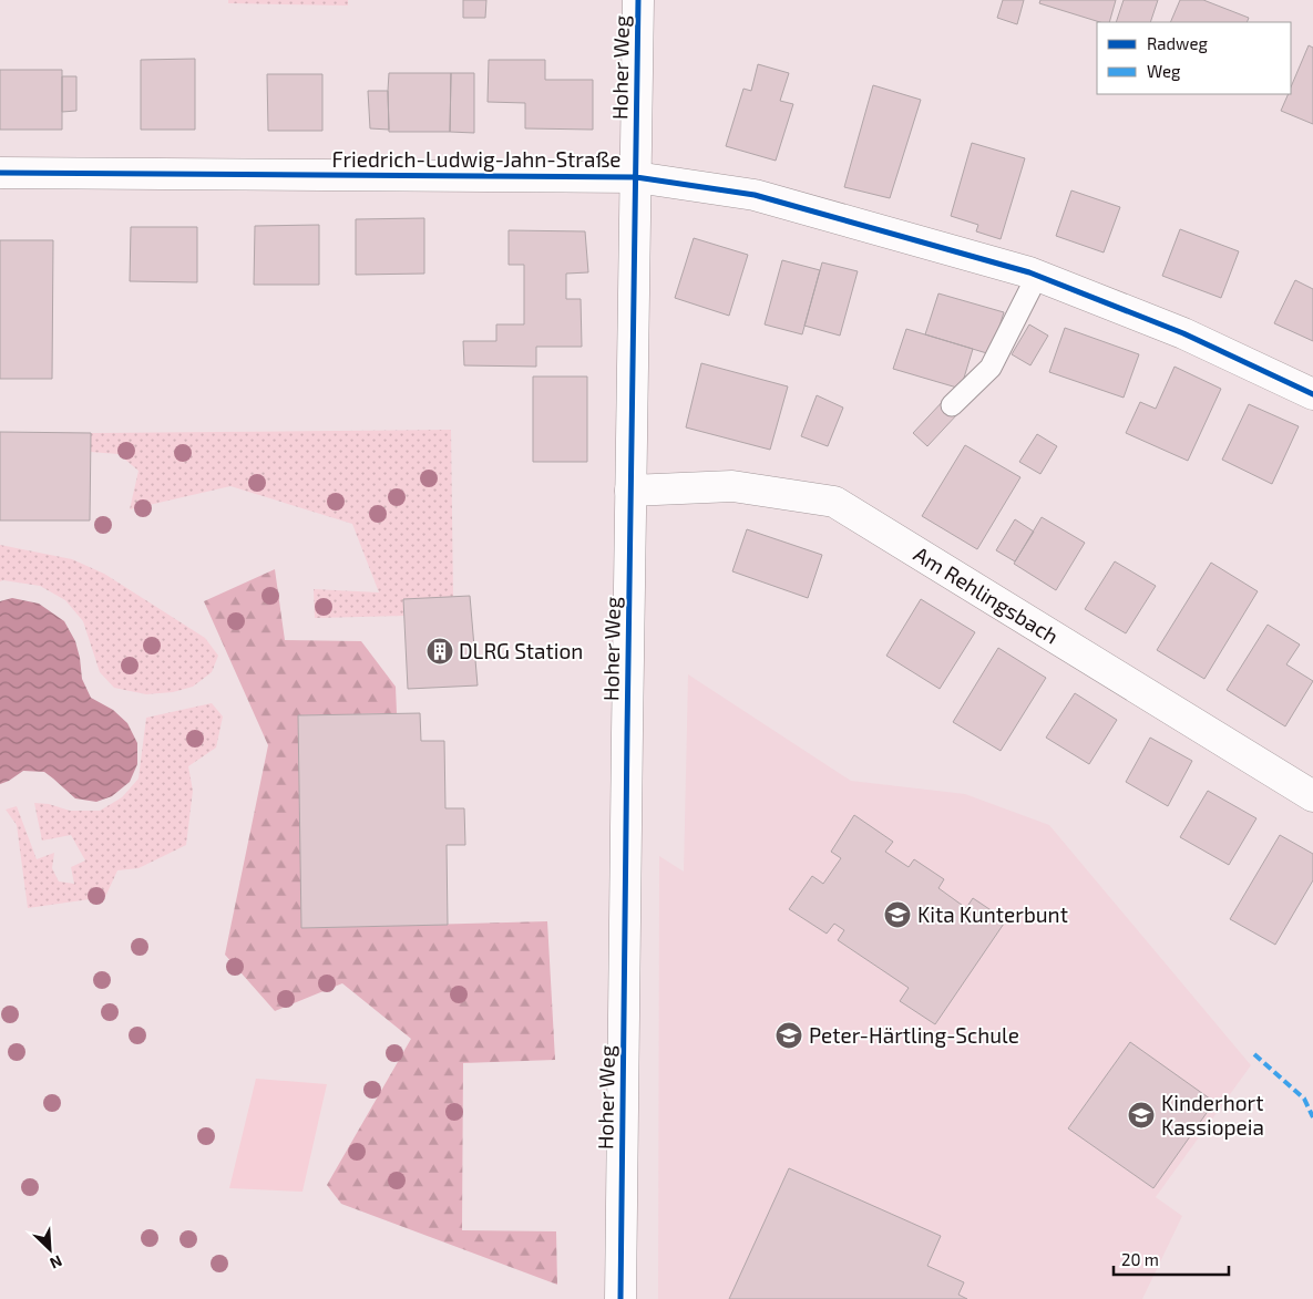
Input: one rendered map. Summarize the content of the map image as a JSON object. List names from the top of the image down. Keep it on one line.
{"streets":{"street":["Hoher Weg","Friedrich-Ludwig-Jahn-Straße","Am Rehlingsbach"]},"crossings":[["Hoher Weg","Friedrich-Ludwig-Jahn-Straße"],["Hoher Weg","Am Rehlingsbach"]],"places":{"building":["DLRG Station"],"school or university":["Kita Kunterbunt","Peter-Härtling-Schule","Kinderhort Kassiopeia"]},"legend":["Radweg","Weg"],"scale_bar":"20 m","north":"bottom right"}
